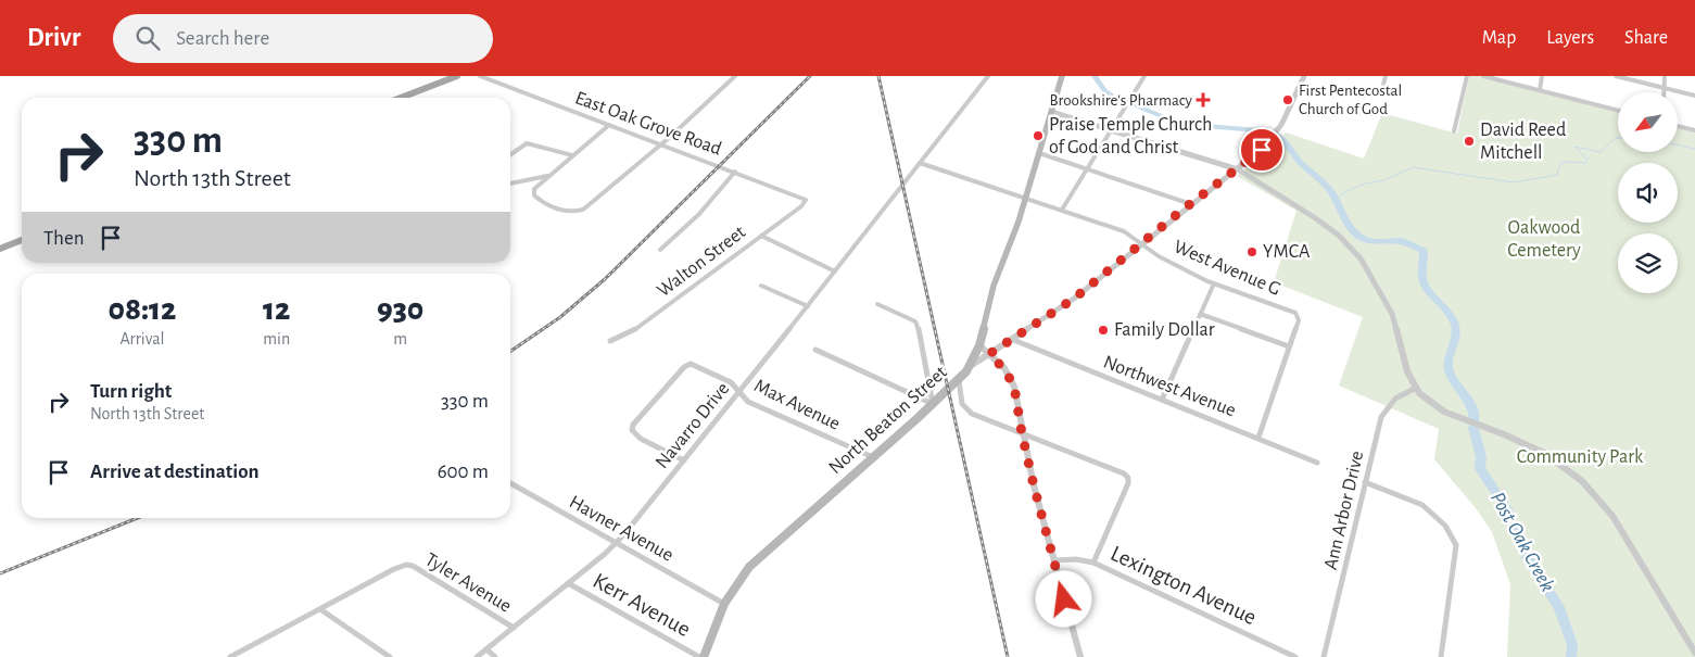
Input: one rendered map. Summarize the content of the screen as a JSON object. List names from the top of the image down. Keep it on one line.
{"streets":{"main road":["North Beaton Street"],"street":["East Oak Grove Road","Walton Street","West Avenue G","Northwest Avenue","Max Avenue","Navarro Drive","Ann Arbor Drive","Havner Avenue","Tyler Avenue","Lexington Avenue","Kerr Avenue"]},"crossings":[["East Oak Grove Road","Walton Street"],["West Avenue G","North Beaton Street"],["West Avenue G","Navarro Drive"],["Max Avenue","North Beaton Street"],["Max Avenue","Navarro Drive"],["North Beaton Street","Havner Avenue"],["Navarro Drive","Havner Avenue"],["Navarro Drive","Tyler Avenue"],["Navarro Drive","Kerr Avenue"]],"water":["Post Oak Creek"],"parks":["Oakwood Cemetery","Community Park"],"places":{"health":["Brookshire's Pharmacy"],"other":["First Pentecostal Church of God","Praise Temple Church of God and Christ","David Reed Mitchell","YMCA","Family Dollar"]},"north":"bottom left","page":{"header":"Drivr","search":"Search here","nav":["Map","Layers","Share"],"turn":["330 m","North 13th Street"],"then":"Then","eta":["08:12","Arrival","12","min","930","m"],"list":[{"name":"Turn right","note":"North 13th Street","value":"330 m"},{"name":"Arrive at destination","value":"600 m"}]}}
